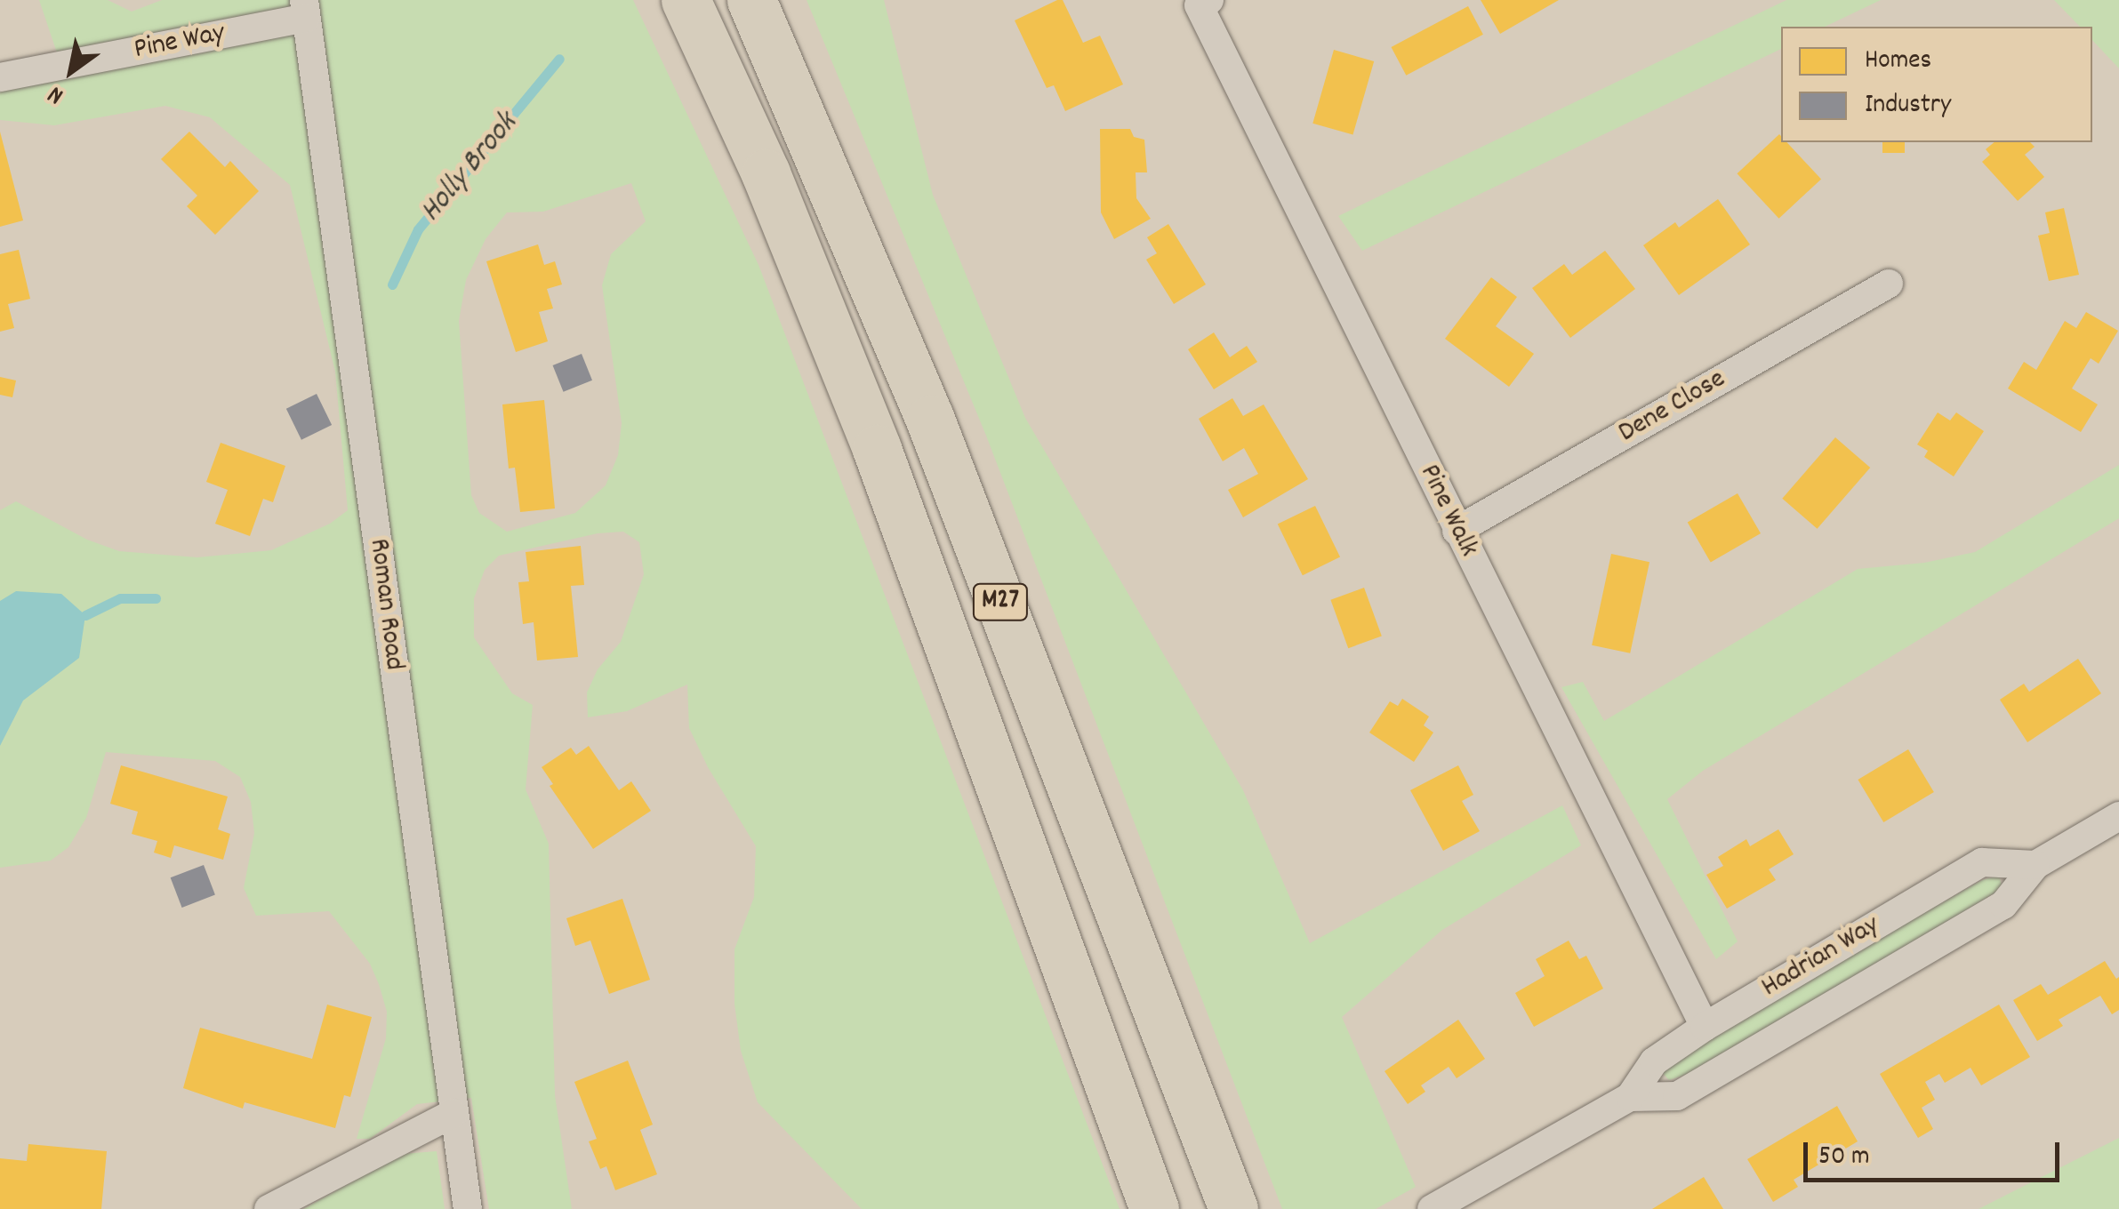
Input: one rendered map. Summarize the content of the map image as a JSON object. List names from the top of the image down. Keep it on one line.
{"streets":{"highway":["M27"],"street":["Pine Way","Dene Close","Pine Walk","Roman Road","Hadrian Way"]},"crossings":[["Pine Way","Roman Road"],["Dene Close","Pine Walk"],["Pine Walk","Hadrian Way"]],"water":["Holly Brook"],"legend":["Homes","Industry"],"scale_bar":"50 m","north":"bottom left"}
